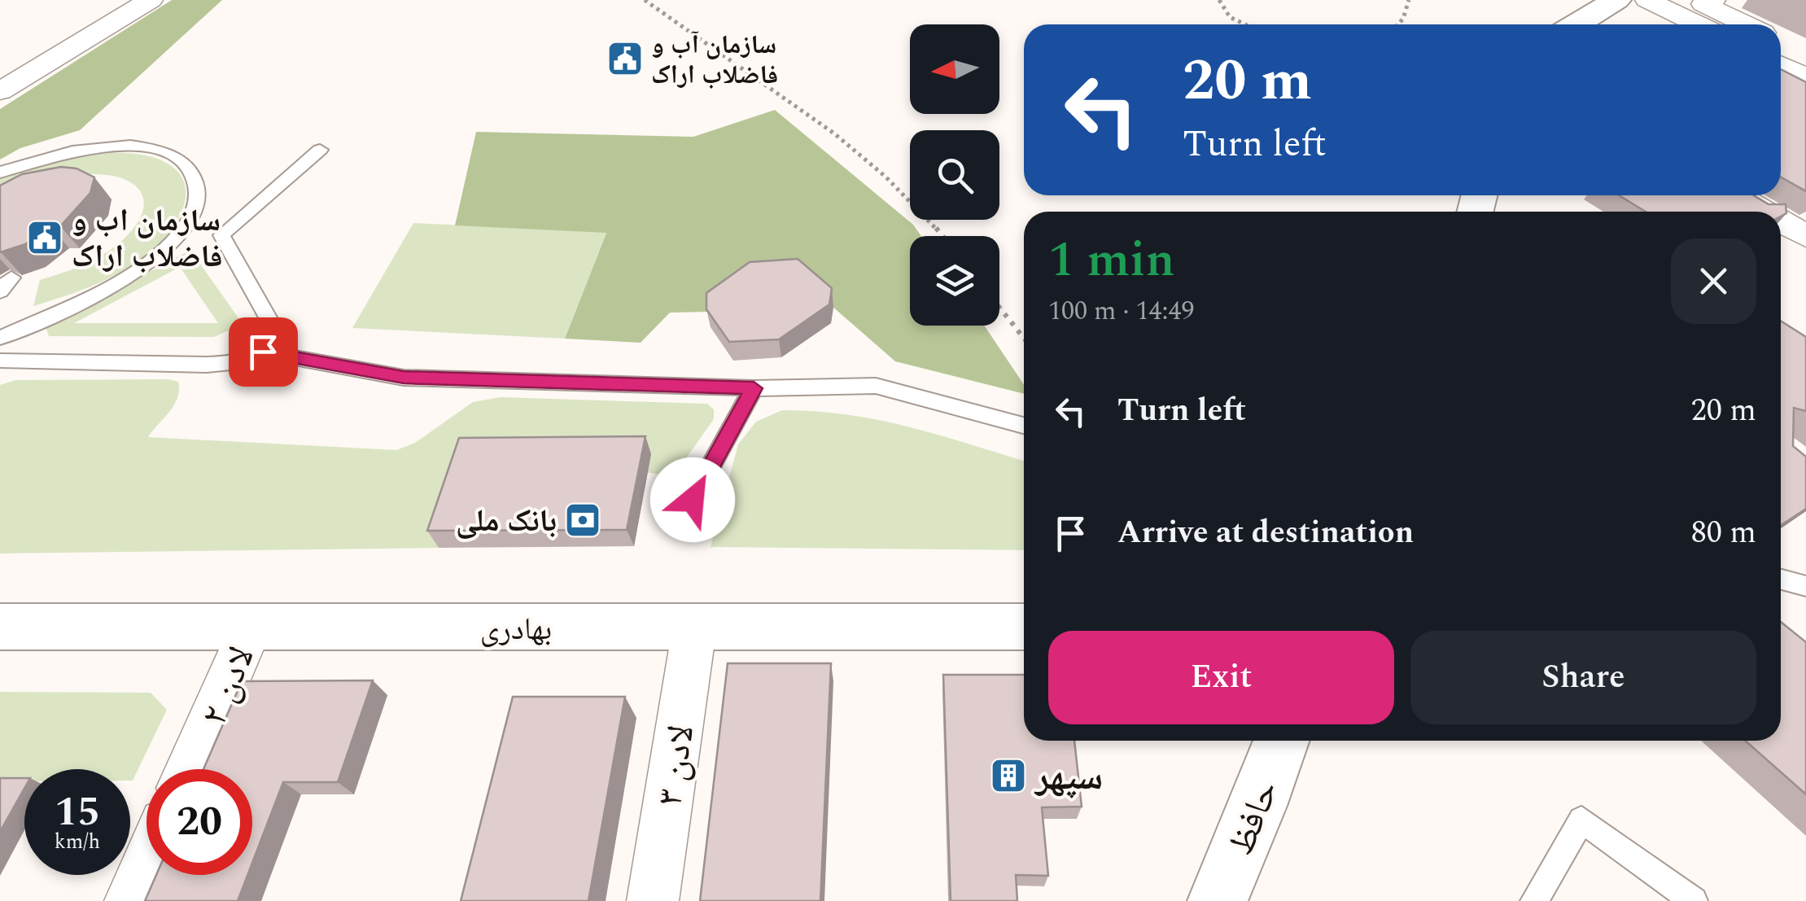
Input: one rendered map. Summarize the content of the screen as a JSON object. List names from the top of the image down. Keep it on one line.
{"streets":{"street":["بهادری","لادن ۲","لادن ۳","حافظ"]},"crossings":[["بهادری","لادن ۲"],["بهادری","لادن ۳"]],"places":{"public building":["سازمان آب و فاضلاب اراک","سازمان اب و فاضلاب اراک"],"bank":["بانک ملی"],"building":["سپهر"]},"north":"left","page":{"turn":["20 m","Turn left"],"heading":["1 min","100 m · 14:49"],"list":[{"name":"Turn left","value":"20 m"},{"name":"Arrive at destination","value":"80 m"}],"buttons":["Exit","Share"],"speed":"15 km/h","limit":"20"}}
